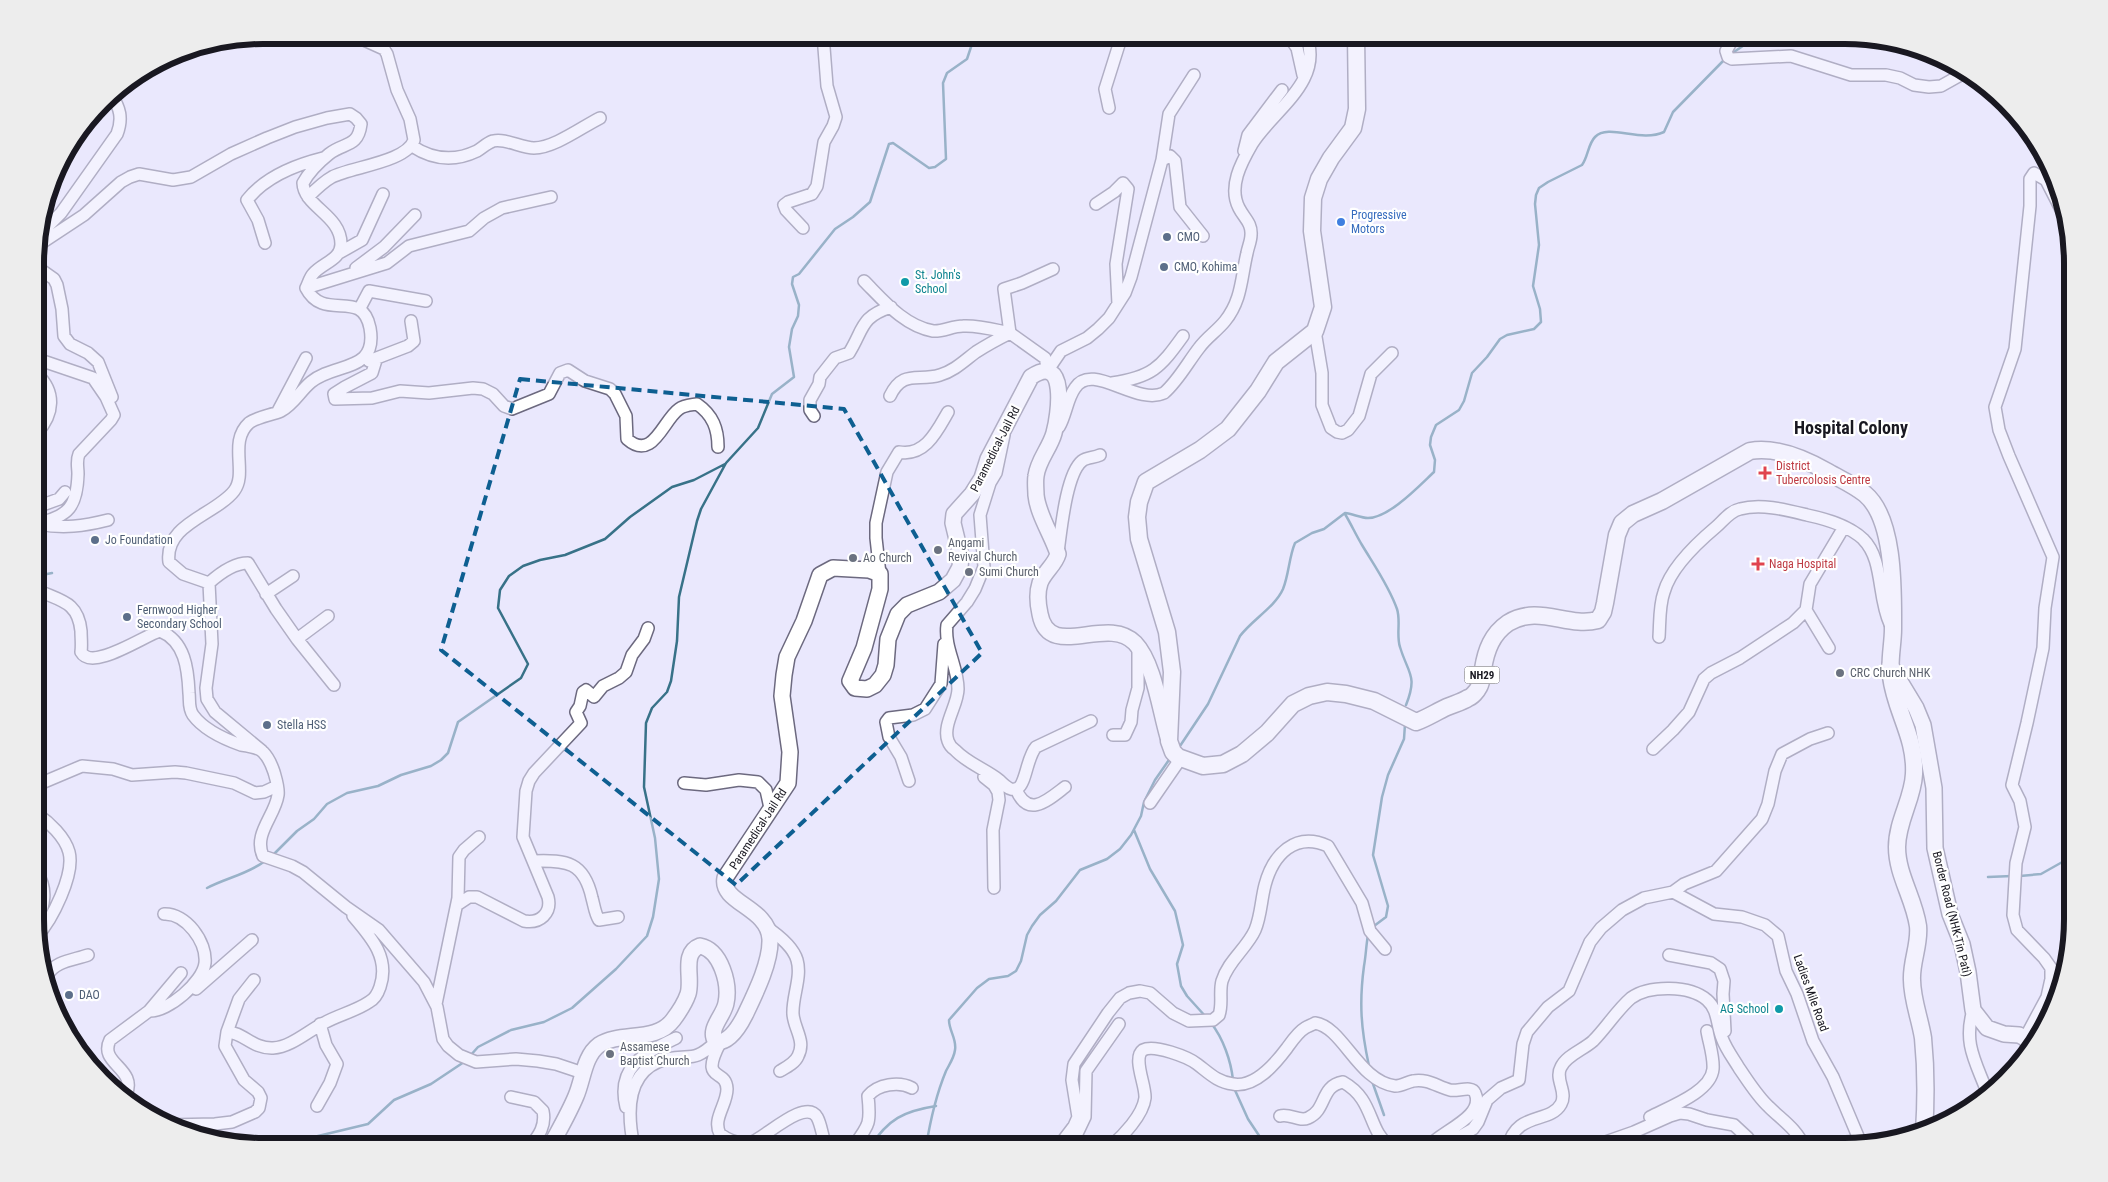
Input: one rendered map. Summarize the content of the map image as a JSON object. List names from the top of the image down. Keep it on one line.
{"streets":{"highway":["NH29"],"main road":["Paramedical-Jail Rd","Border Road (NHK-Tin Pati)"],"street":["Ladies Mile Road"]},"crossings":[["NH29","Border Road (NHK-Tin Pati)"]],"districts":["Hospital Colony"],"places":{"other":["Progressive Motors","CMO","CMO, Kohima","St. John's School","Jo Foundation","Angami Revival Church","Ao Church","Sumi Church","Fernwood Higher Secondary School","CRC Church NHK","Stella HSS","DAO","AG School","Assamese Baptist Church"],"health":["District Tubercolosis Centre","Naga Hospital"]}}
